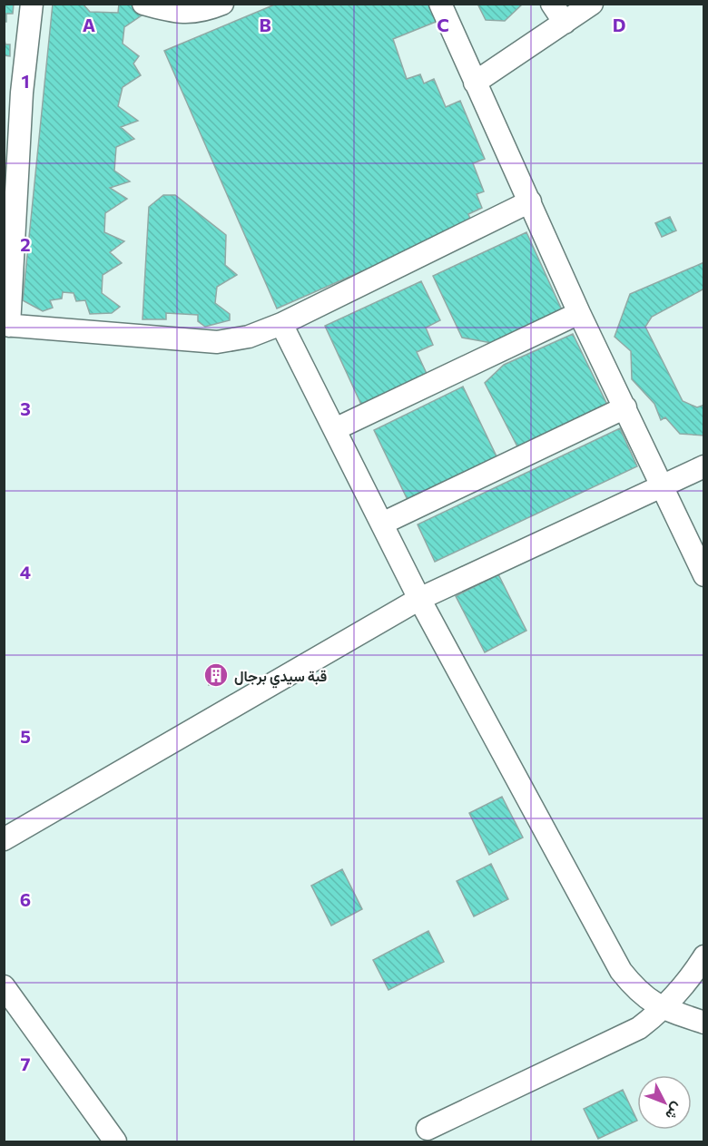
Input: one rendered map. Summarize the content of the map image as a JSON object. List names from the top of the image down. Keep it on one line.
{"places":{"building":["قبة سيدي برجال"]},"north":"bottom right","grid":{"columns":["A","B","C","D"],"rows":["1","2","3","4","5","6","7"]}}
